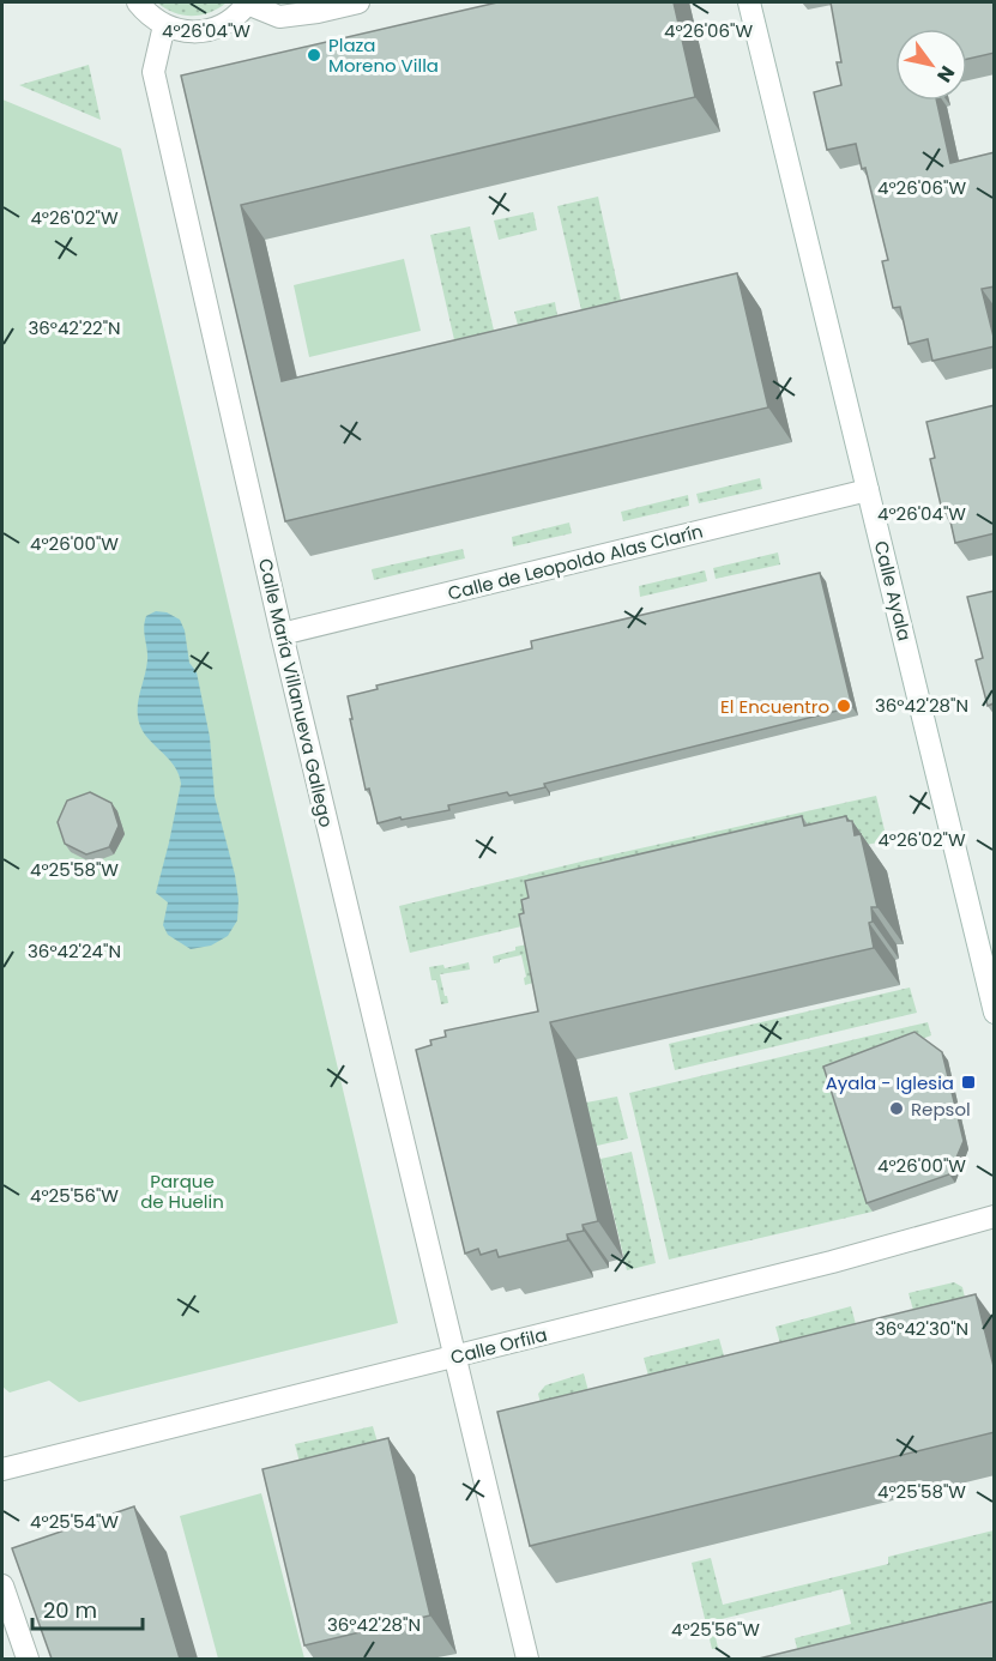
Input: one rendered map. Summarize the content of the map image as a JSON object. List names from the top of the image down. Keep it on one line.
{"streets":{"street":["Calle de Leopoldo Alas Clarín","Calle Ayala","Calle María Villanueva Gallego","Calle Orfila"]},"crossings":[["Calle de Leopoldo Alas Clarín","Calle Ayala"],["Calle de Leopoldo Alas Clarín","Calle María Villanueva Gallego"],["Calle María Villanueva Gallego","Calle Orfila"]],"parks":["Parque de Huelin"],"places":{"other":["Plaza Moreno Villa","El Encuentro","Repsol"],"transit":["Ayala - Iglesia"]},"scale_bar":"20 m","north":"bottom right","coordinates":["4°26'04\"W","4°26'06\"W","4°26'02\"W","36°42'22\"N","4°26'00\"W","36°42'28\"N","4°25'58\"W","36°42'24\"N","4°25'56\"W","36°42'30\"N","4°25'54\"W"]}
